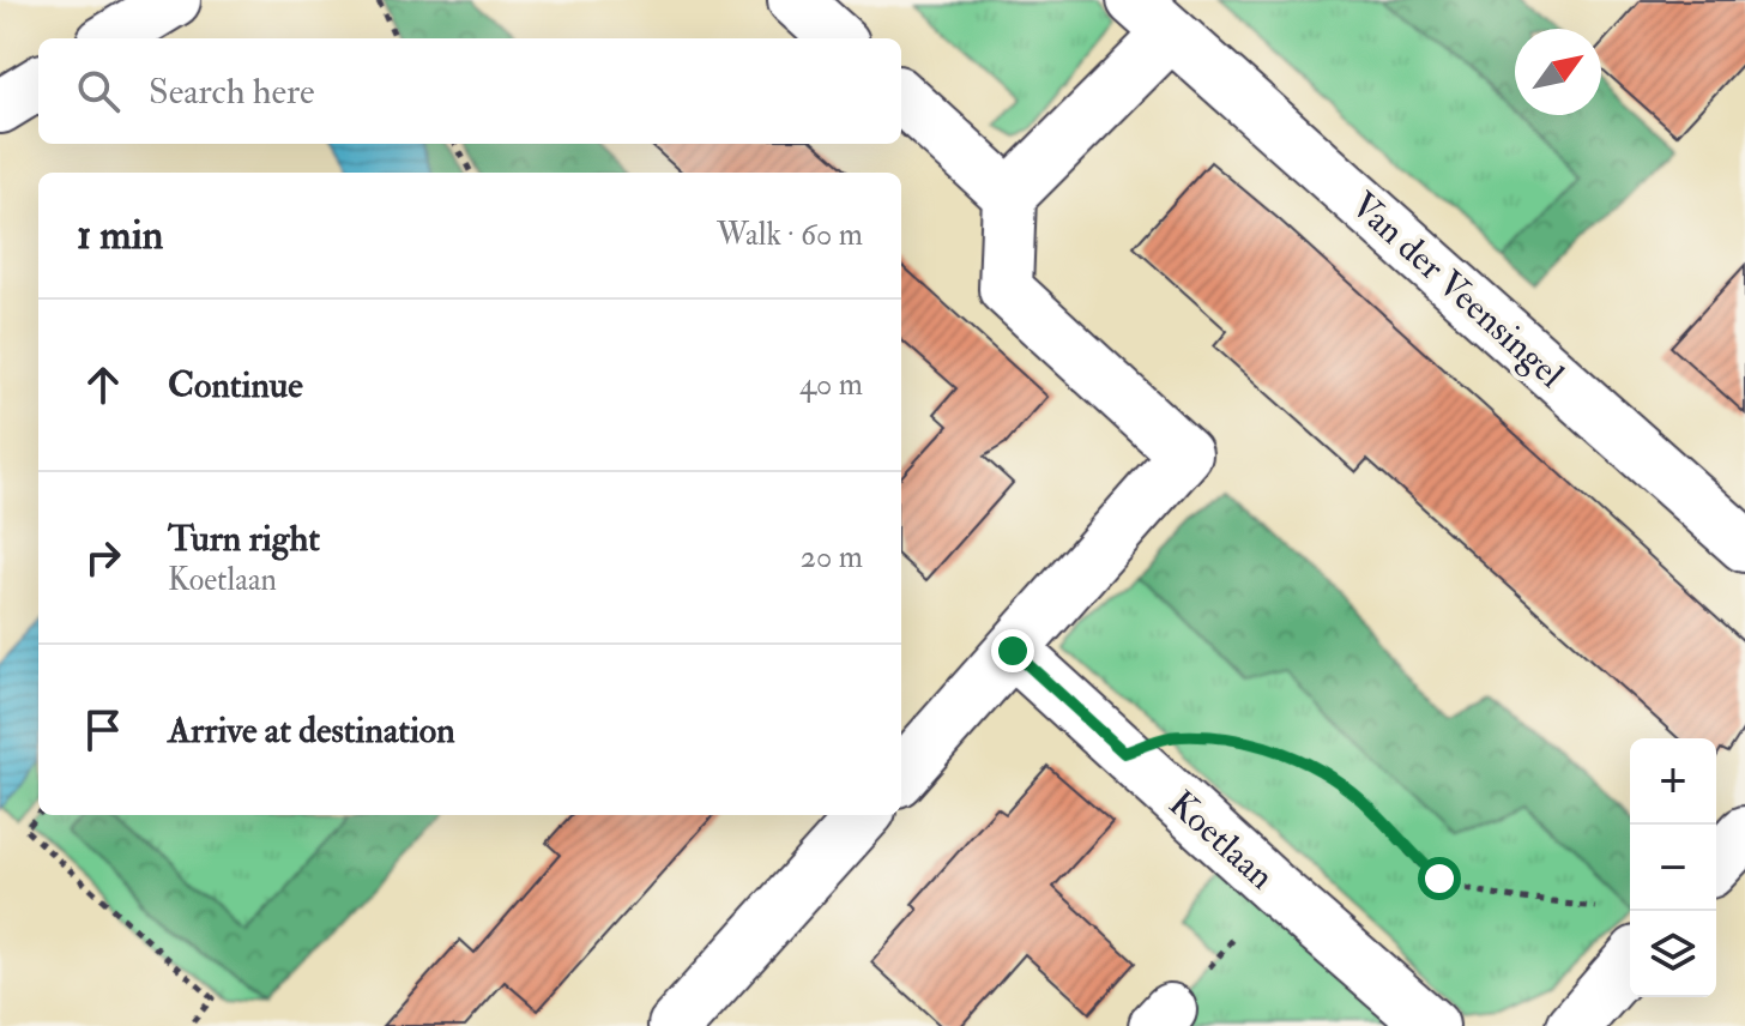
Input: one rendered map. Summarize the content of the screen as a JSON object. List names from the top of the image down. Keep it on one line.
{"streets":{"street":["Van der Veensingel","Koetlaan"]},"north":"top right","page":{"search":"Search here","heading":["1 min","Walk · 60 m"],"list":[["Continue","40 m"],["Turn right","Koetlaan","20 m"],"Arrive at destination"],"map_buttons":["+","−"]}}
